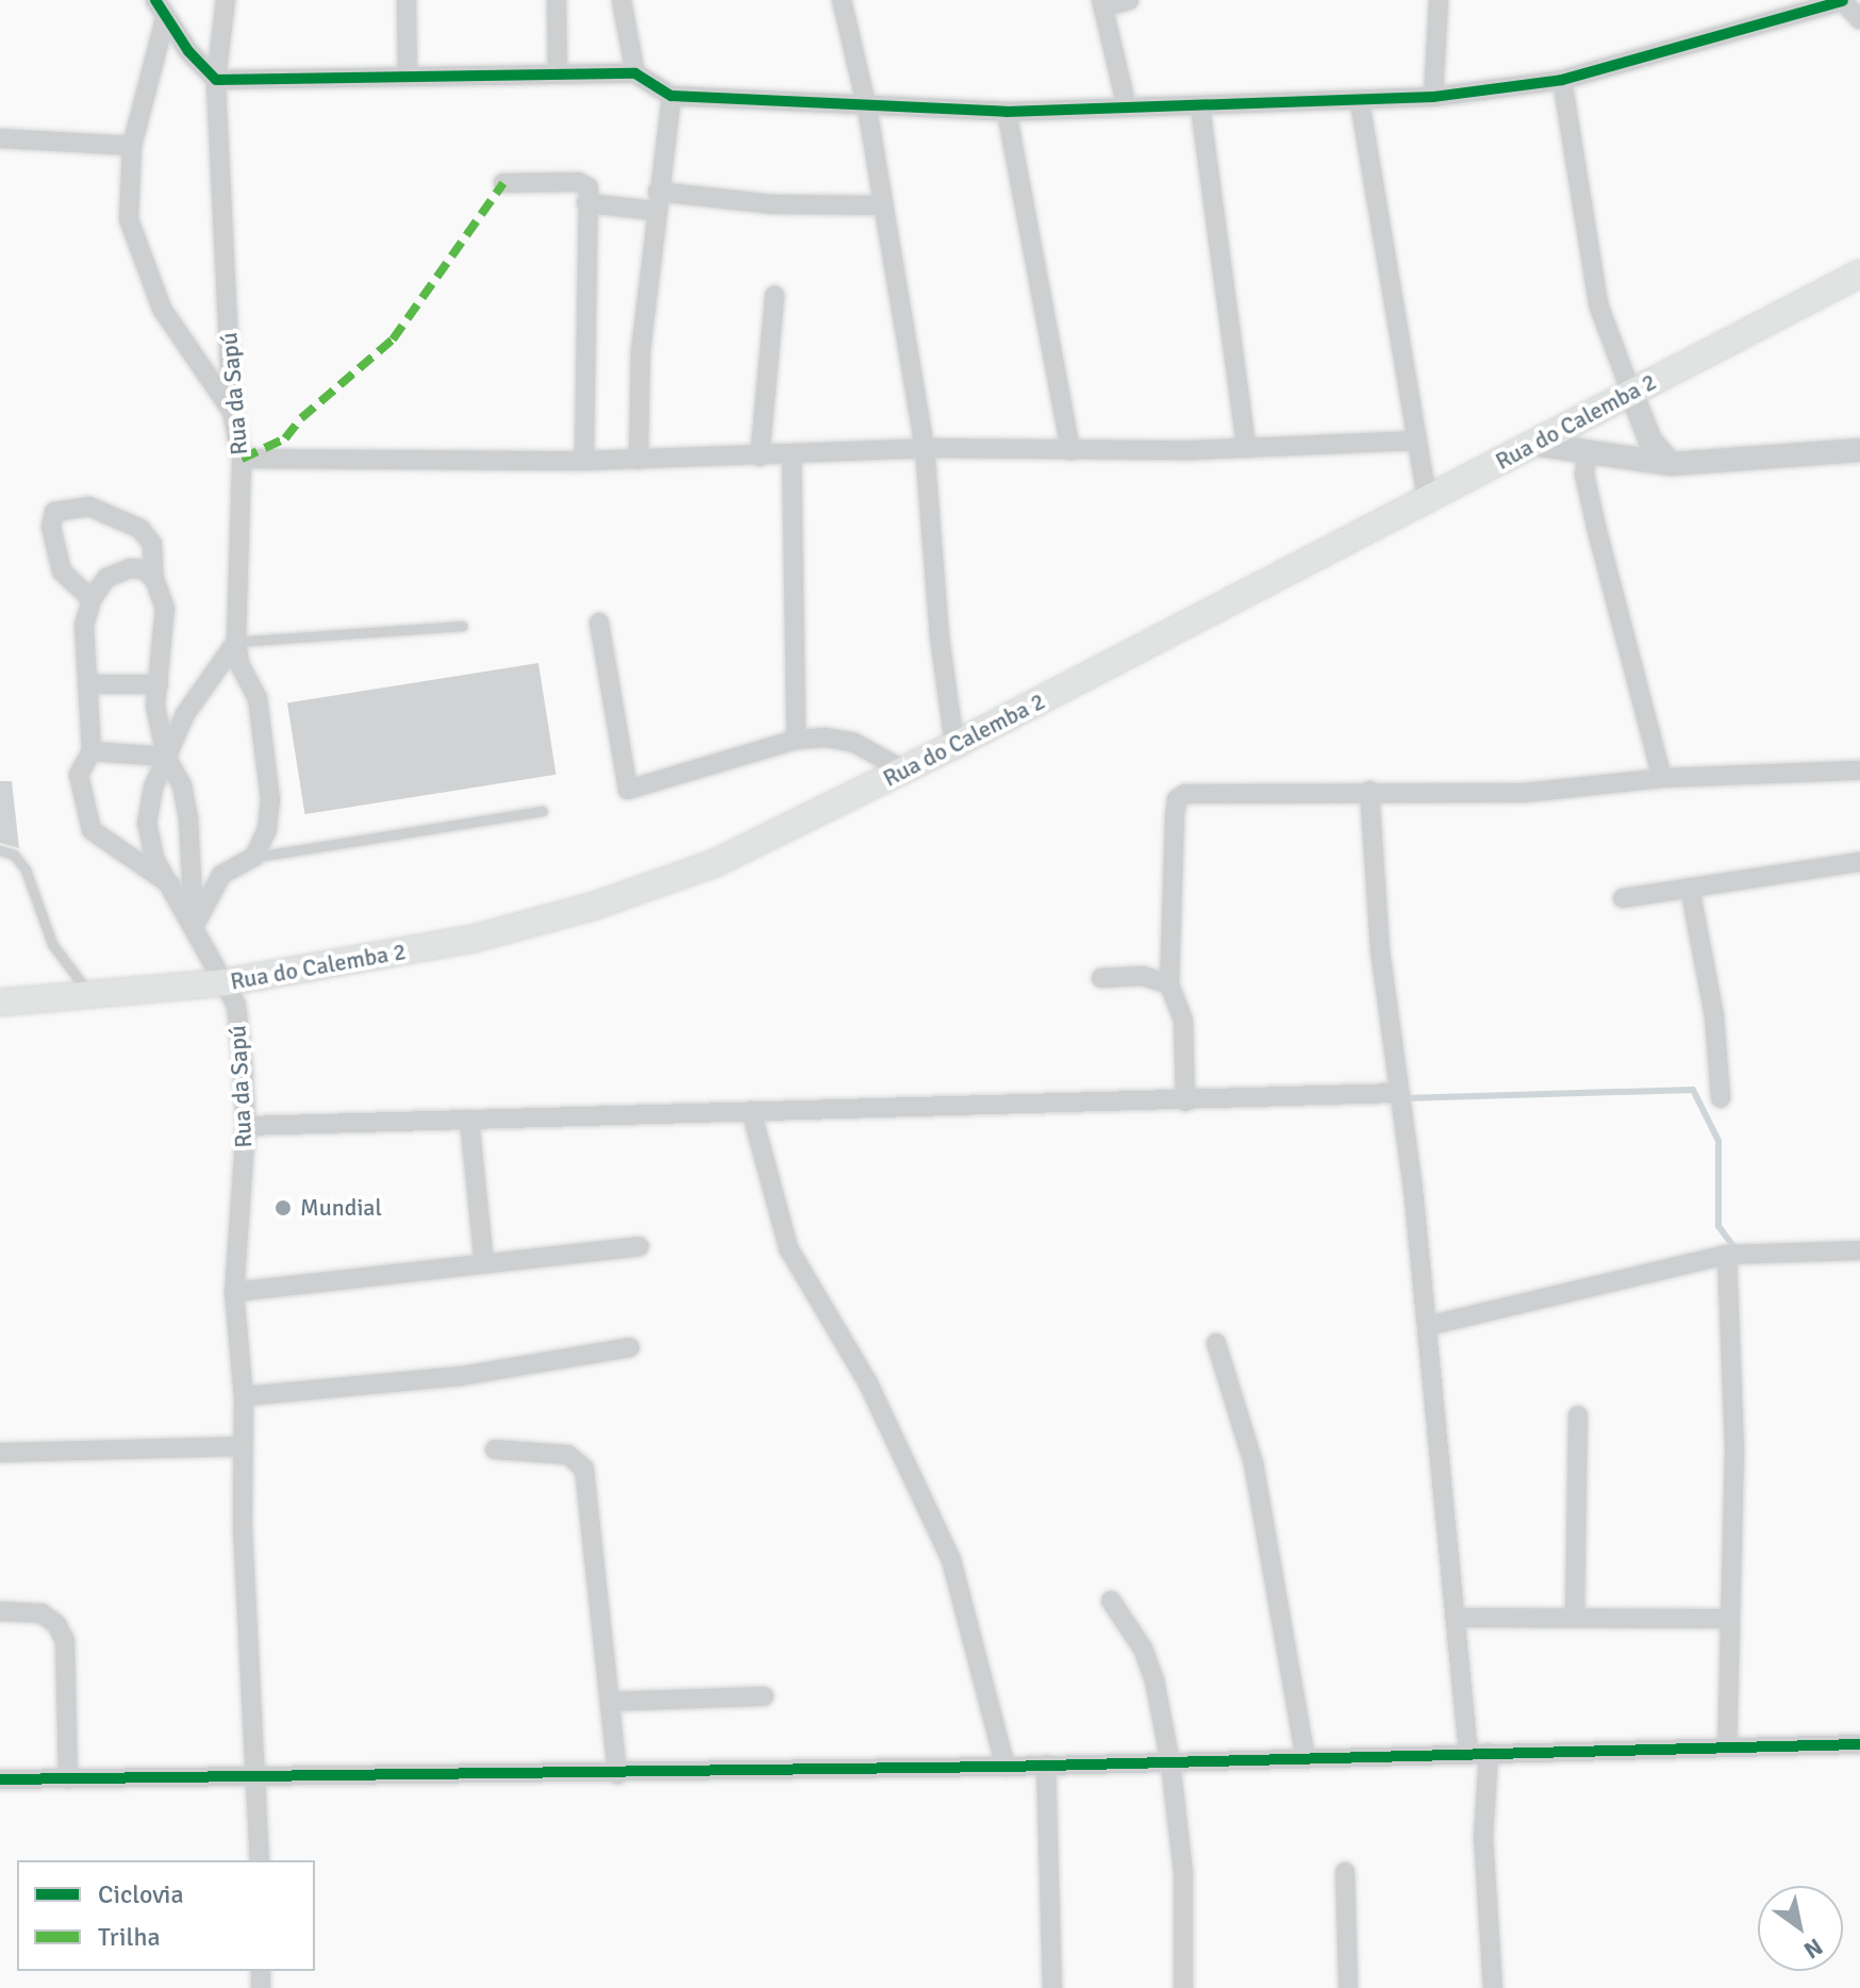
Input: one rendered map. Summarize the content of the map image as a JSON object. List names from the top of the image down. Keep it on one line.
{"streets":{"main road":["Rua do Calemba 2"],"street":["Rua da Sapú"]},"crossings":[["Rua da Sapú","Rua do Calemba 2"]],"places":["Mundial"],"legend":["Ciclovia","Trilha"],"north":"bottom right"}
